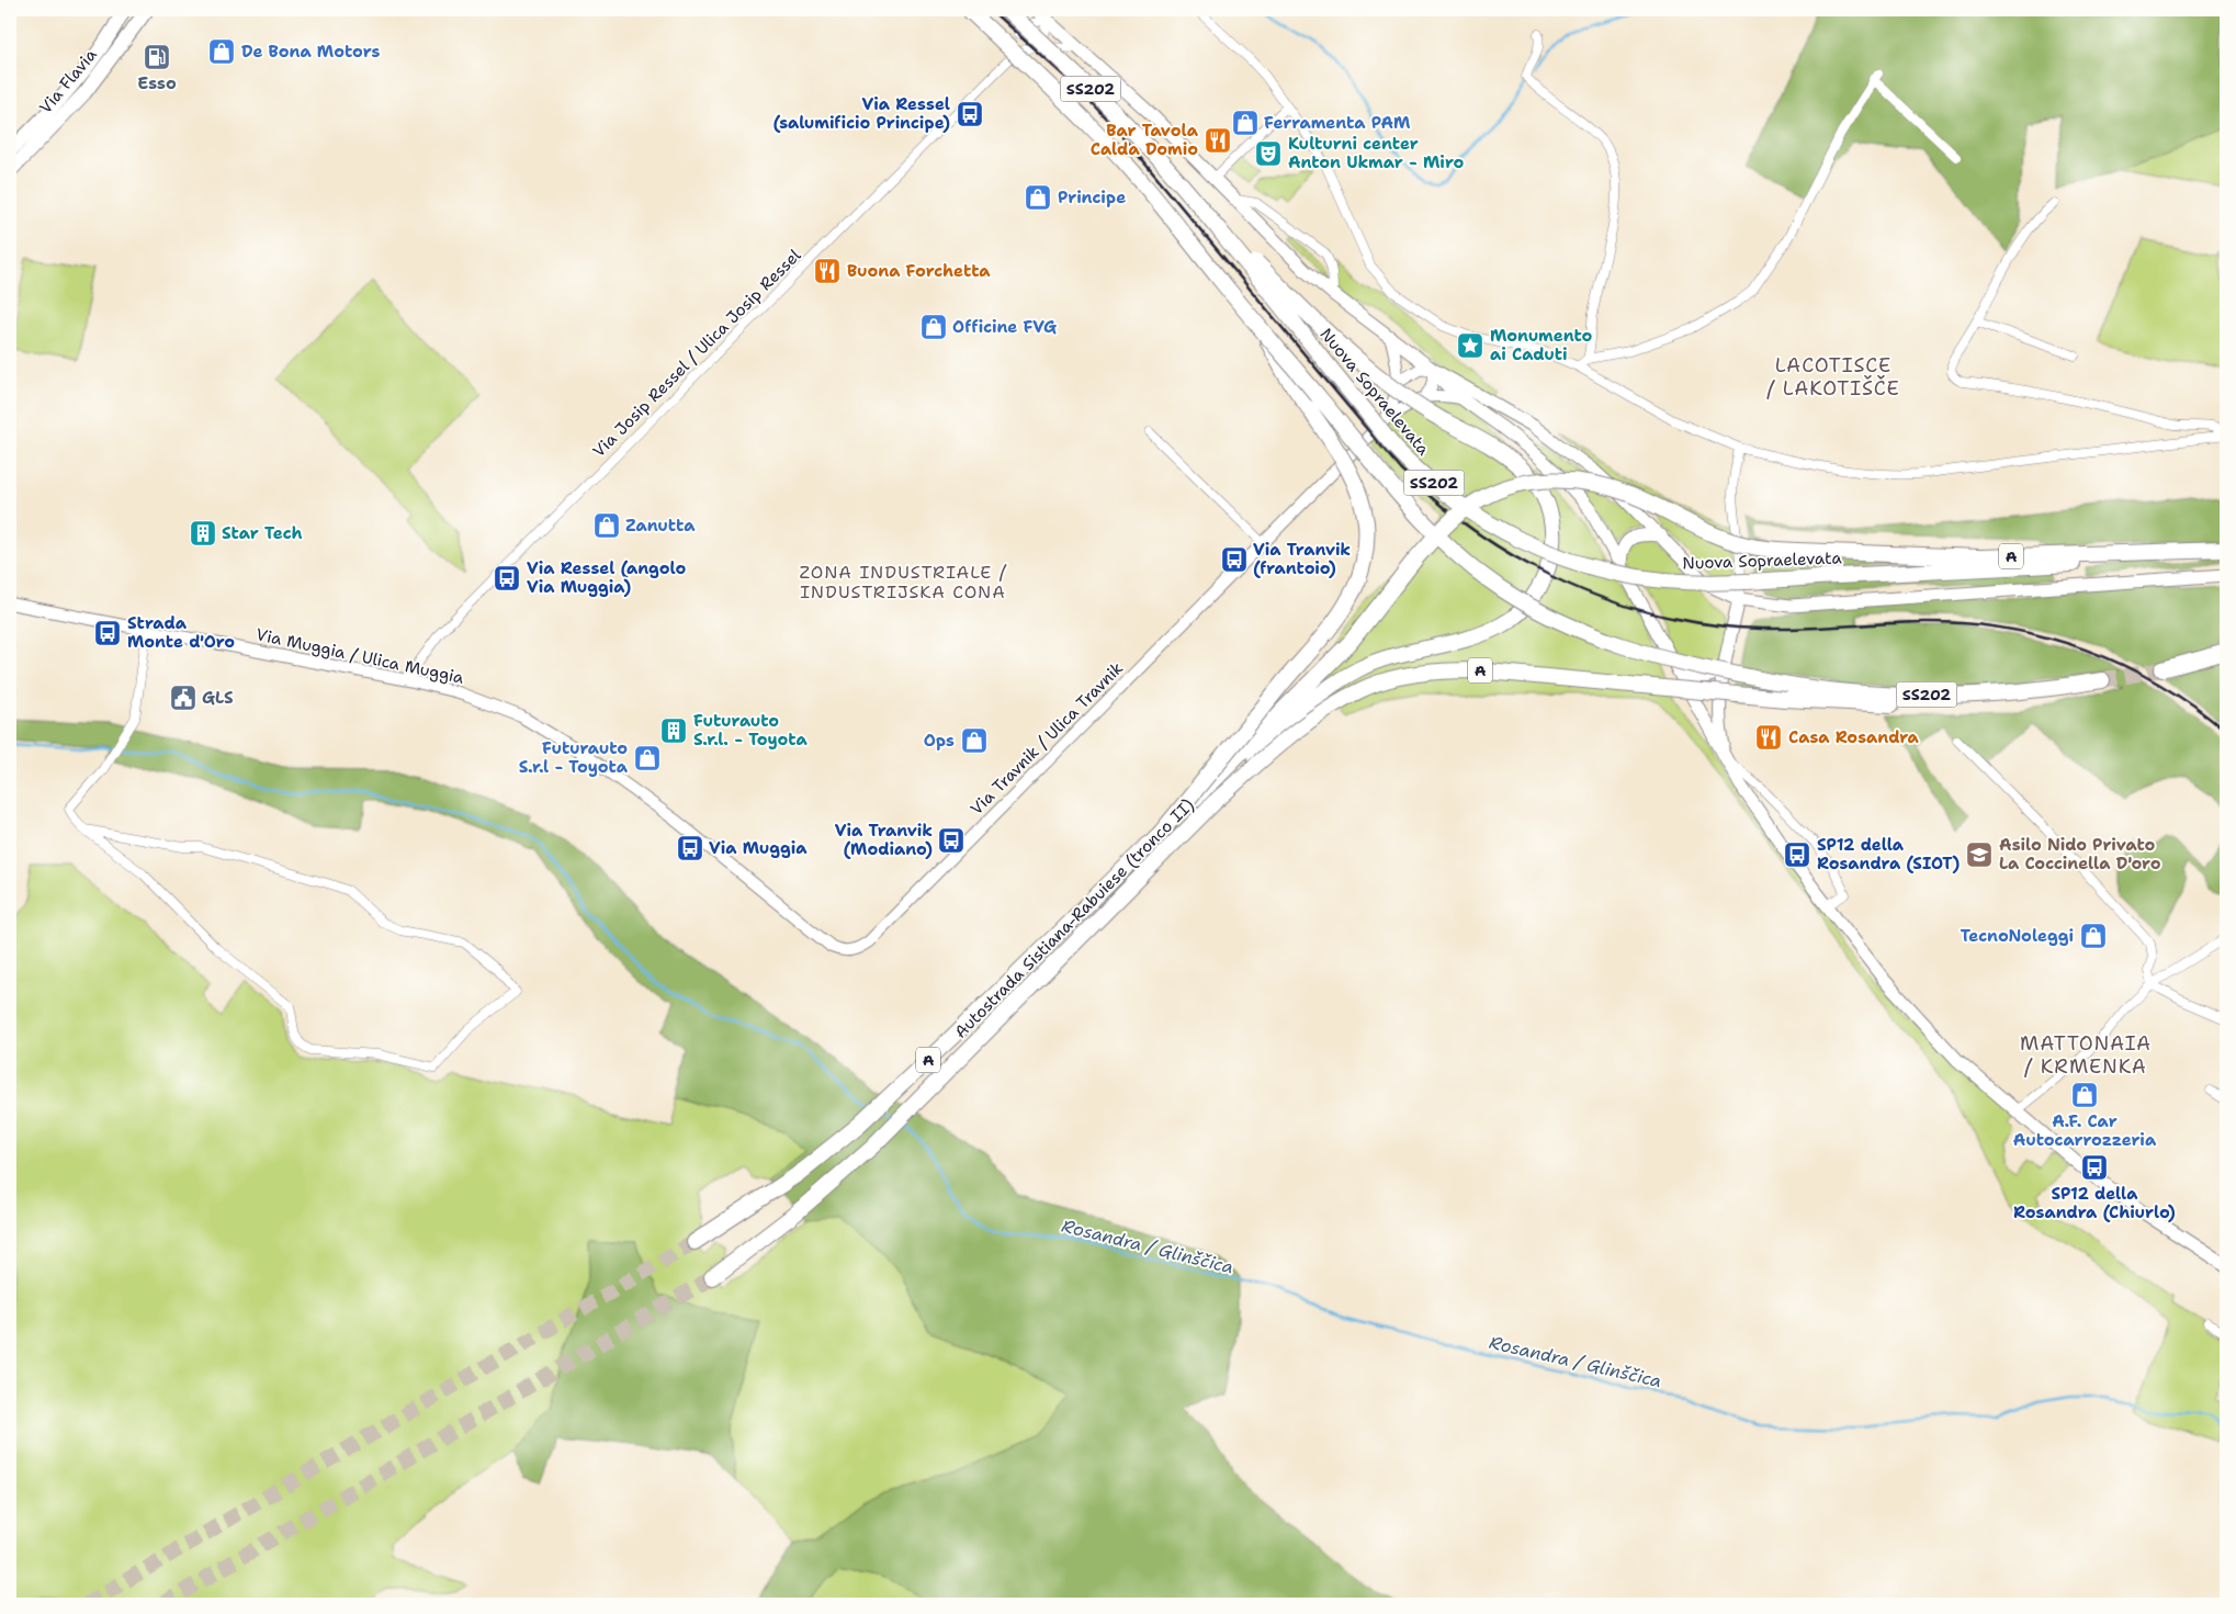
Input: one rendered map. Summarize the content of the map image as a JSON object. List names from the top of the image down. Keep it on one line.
{"streets":{"highway":["SS202","Nuova Sopraelevata","A","Autostrada Sistiana-Rabuiese (tronco II)"],"main road":["Via Flavia"],"street":["Via Josip Ressel / Ulica Josip Ressel","Via Muggia / Ulica Muggia","Via Travnik / Ulica Travnik"]},"crossings":[["SS202","A"],["Via Josip Ressel / Ulica Josip Ressel","Via Muggia / Ulica Muggia"],["Nuova Sopraelevata","A"],["A","Autostrada Sistiana-Rabuiese (tronco II)"],["Via Muggia / Ulica Muggia","Via Travnik / Ulica Travnik"]],"districts":["LACOTISCE / LAKOTIŠČE","ZONA INDUSTRIALE / INDUSTRIJSKA CONA","MATTONAIA / KRMENKA"],"water":["Rosandra / Glinščica"],"places":{"shop":["De Bona Motors","Ferramenta PAM","Principe","Officine FVG","Zanutta","Ops","Futurauto S.r.l - Toyota","TecnoNoleggi","A.F. Car Autocarrozzeria"],"fuel station":["Esso"],"bus stop":["Via Ressel (salumificio Principe)","Via Tranvik (frantoio)","Via Ressel (angolo Via Muggia)","Strada Monte d'Oro","Via Tranvik (Modiano)","Via Muggia","SP12 della Rosandra (SIOT)","SP12 della Rosandra (Chiurlo)"],"restaurant":["Bar Tavola Calda Domio","Buona Forchetta","Casa Rosandra"],"theatre":["Kulturni center Anton Ukmar - Miro"],"place":["Monumento ai Caduti"],"building":["Star Tech","Futurauto S.r.l. - Toyota"],"public building":["GLS"],"school or university":["Asilo Nido Privato La Coccinella D'oro"]}}
